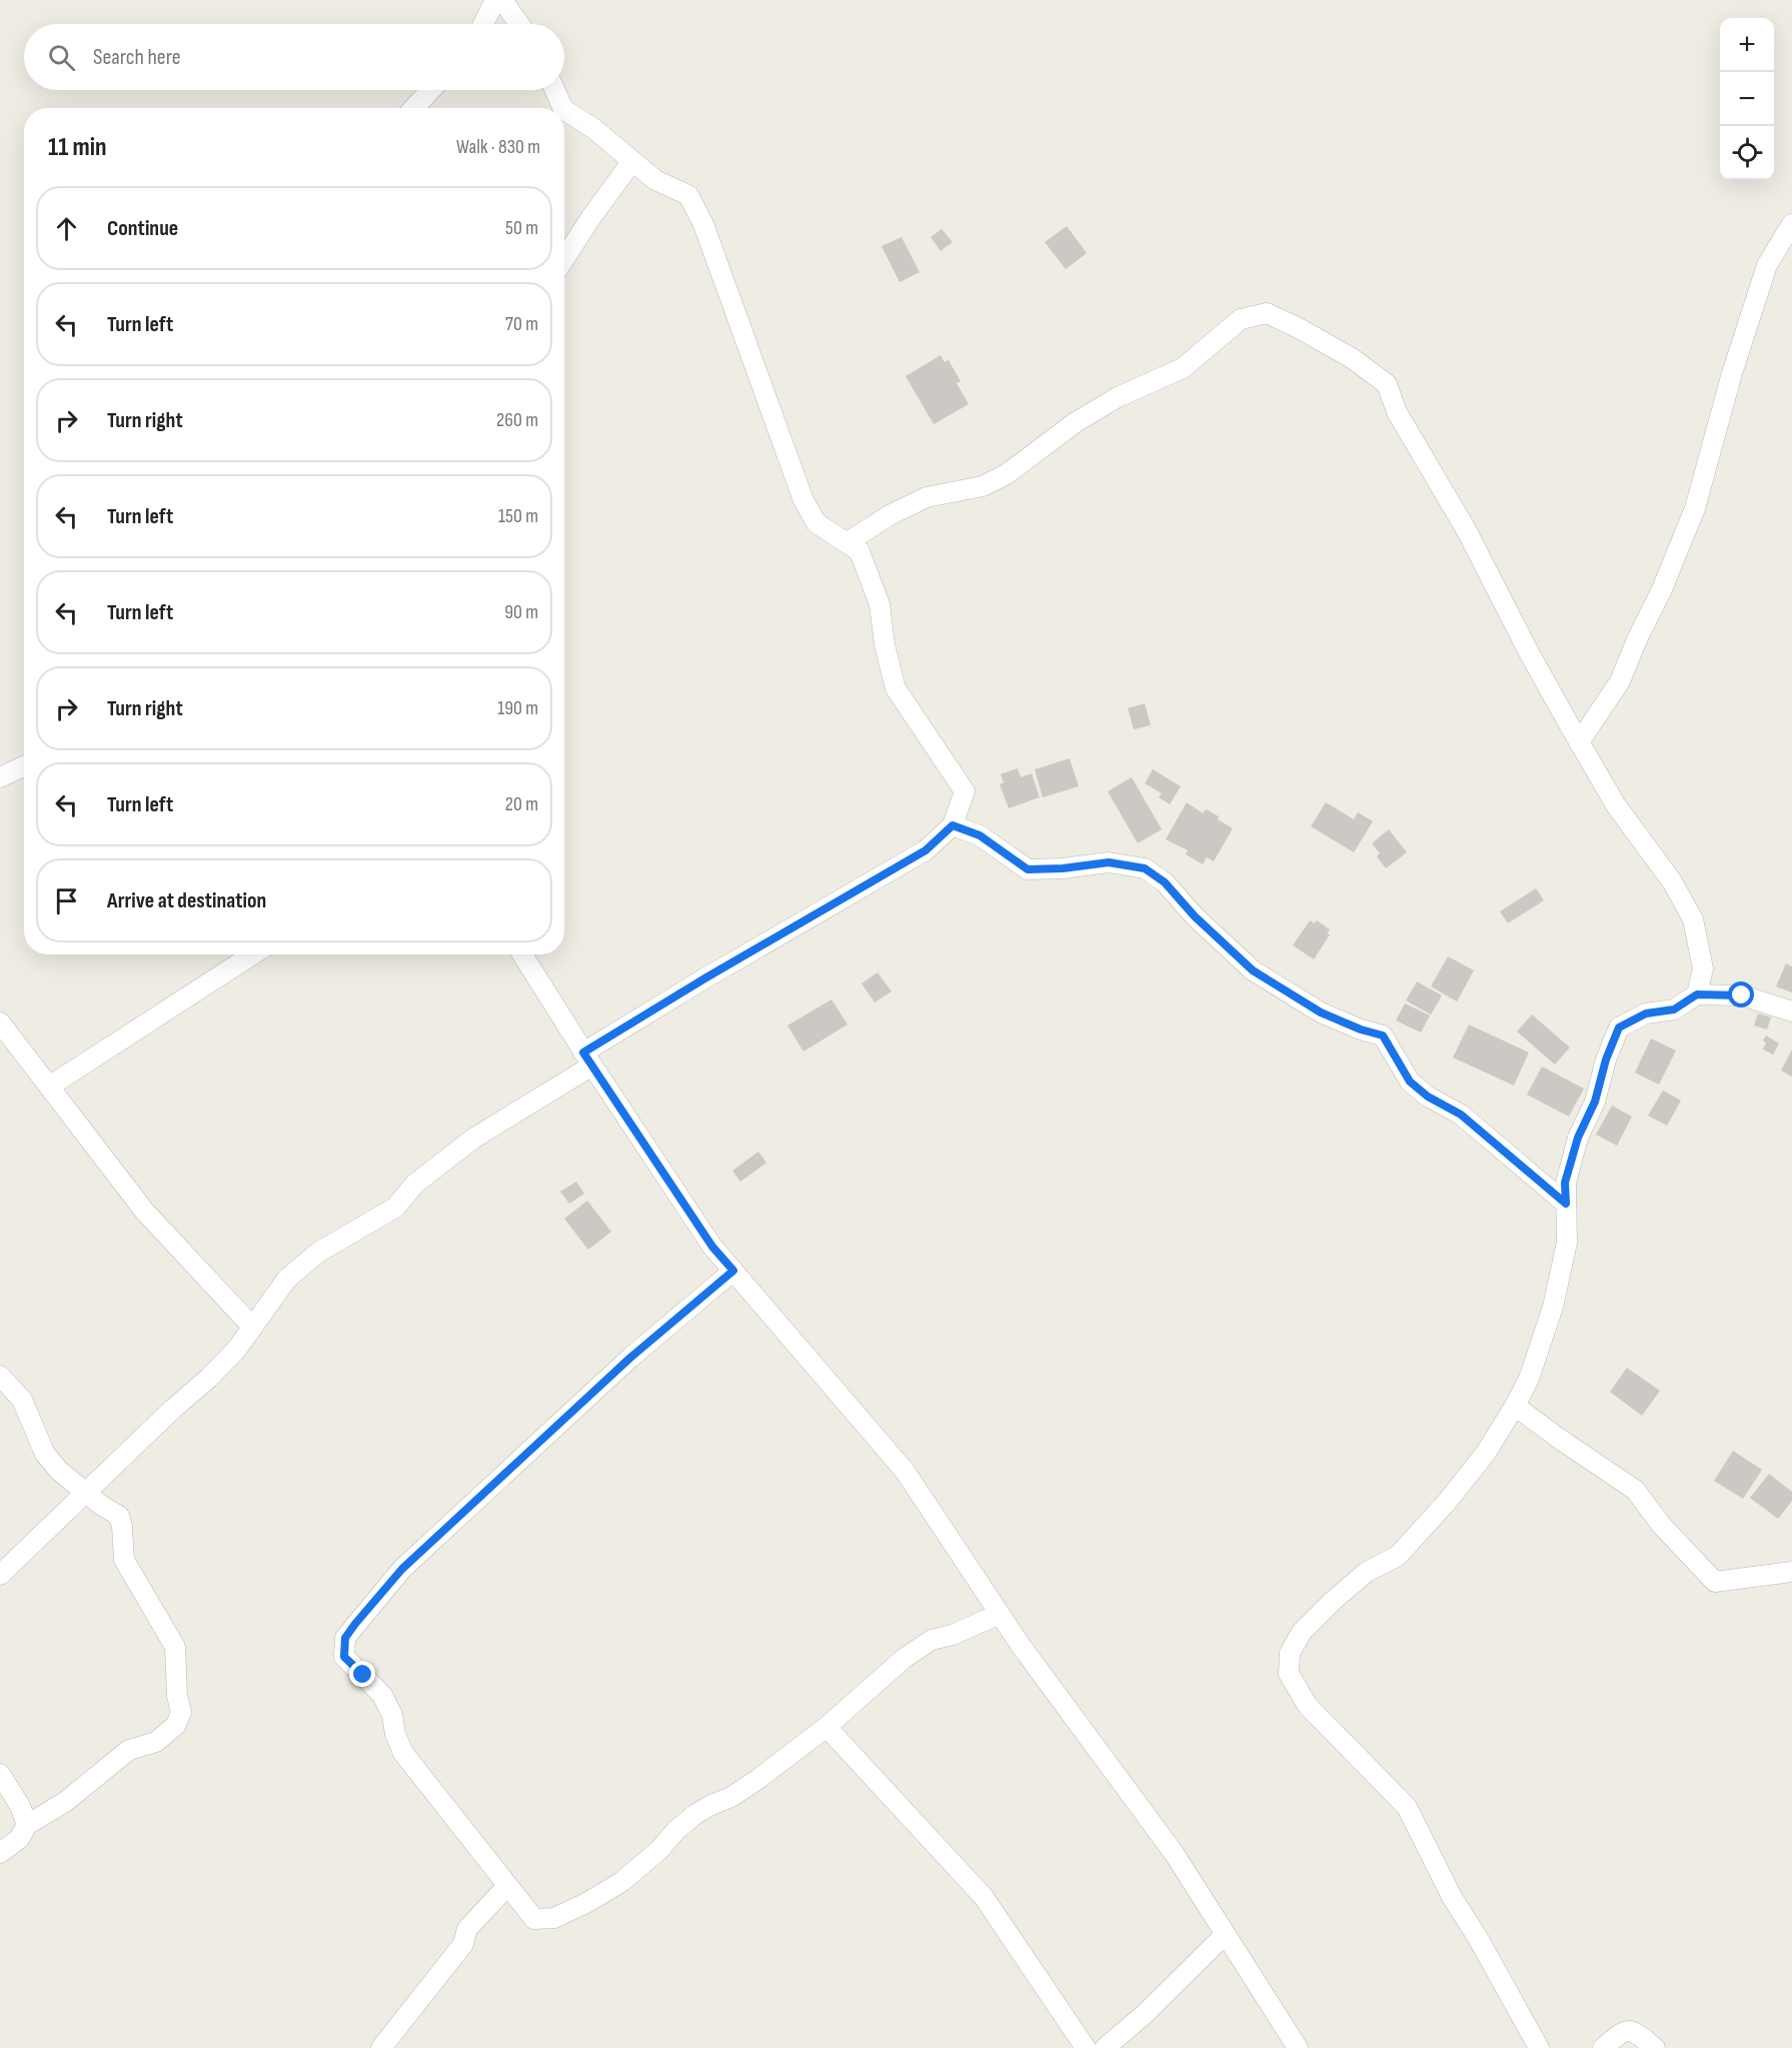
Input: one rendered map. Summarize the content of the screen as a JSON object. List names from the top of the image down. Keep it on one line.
{"page":{"map_buttons":["+","−"],"search":"Search here","heading":["11 min","Walk · 830 m"],"list":[["Continue","50 m"],["Turn left","70 m"],["Turn right","260 m"],["Turn left","150 m"],["Turn left","90 m"],["Turn right","190 m"],["Turn left","20 m"],"Arrive at destination"]}}
